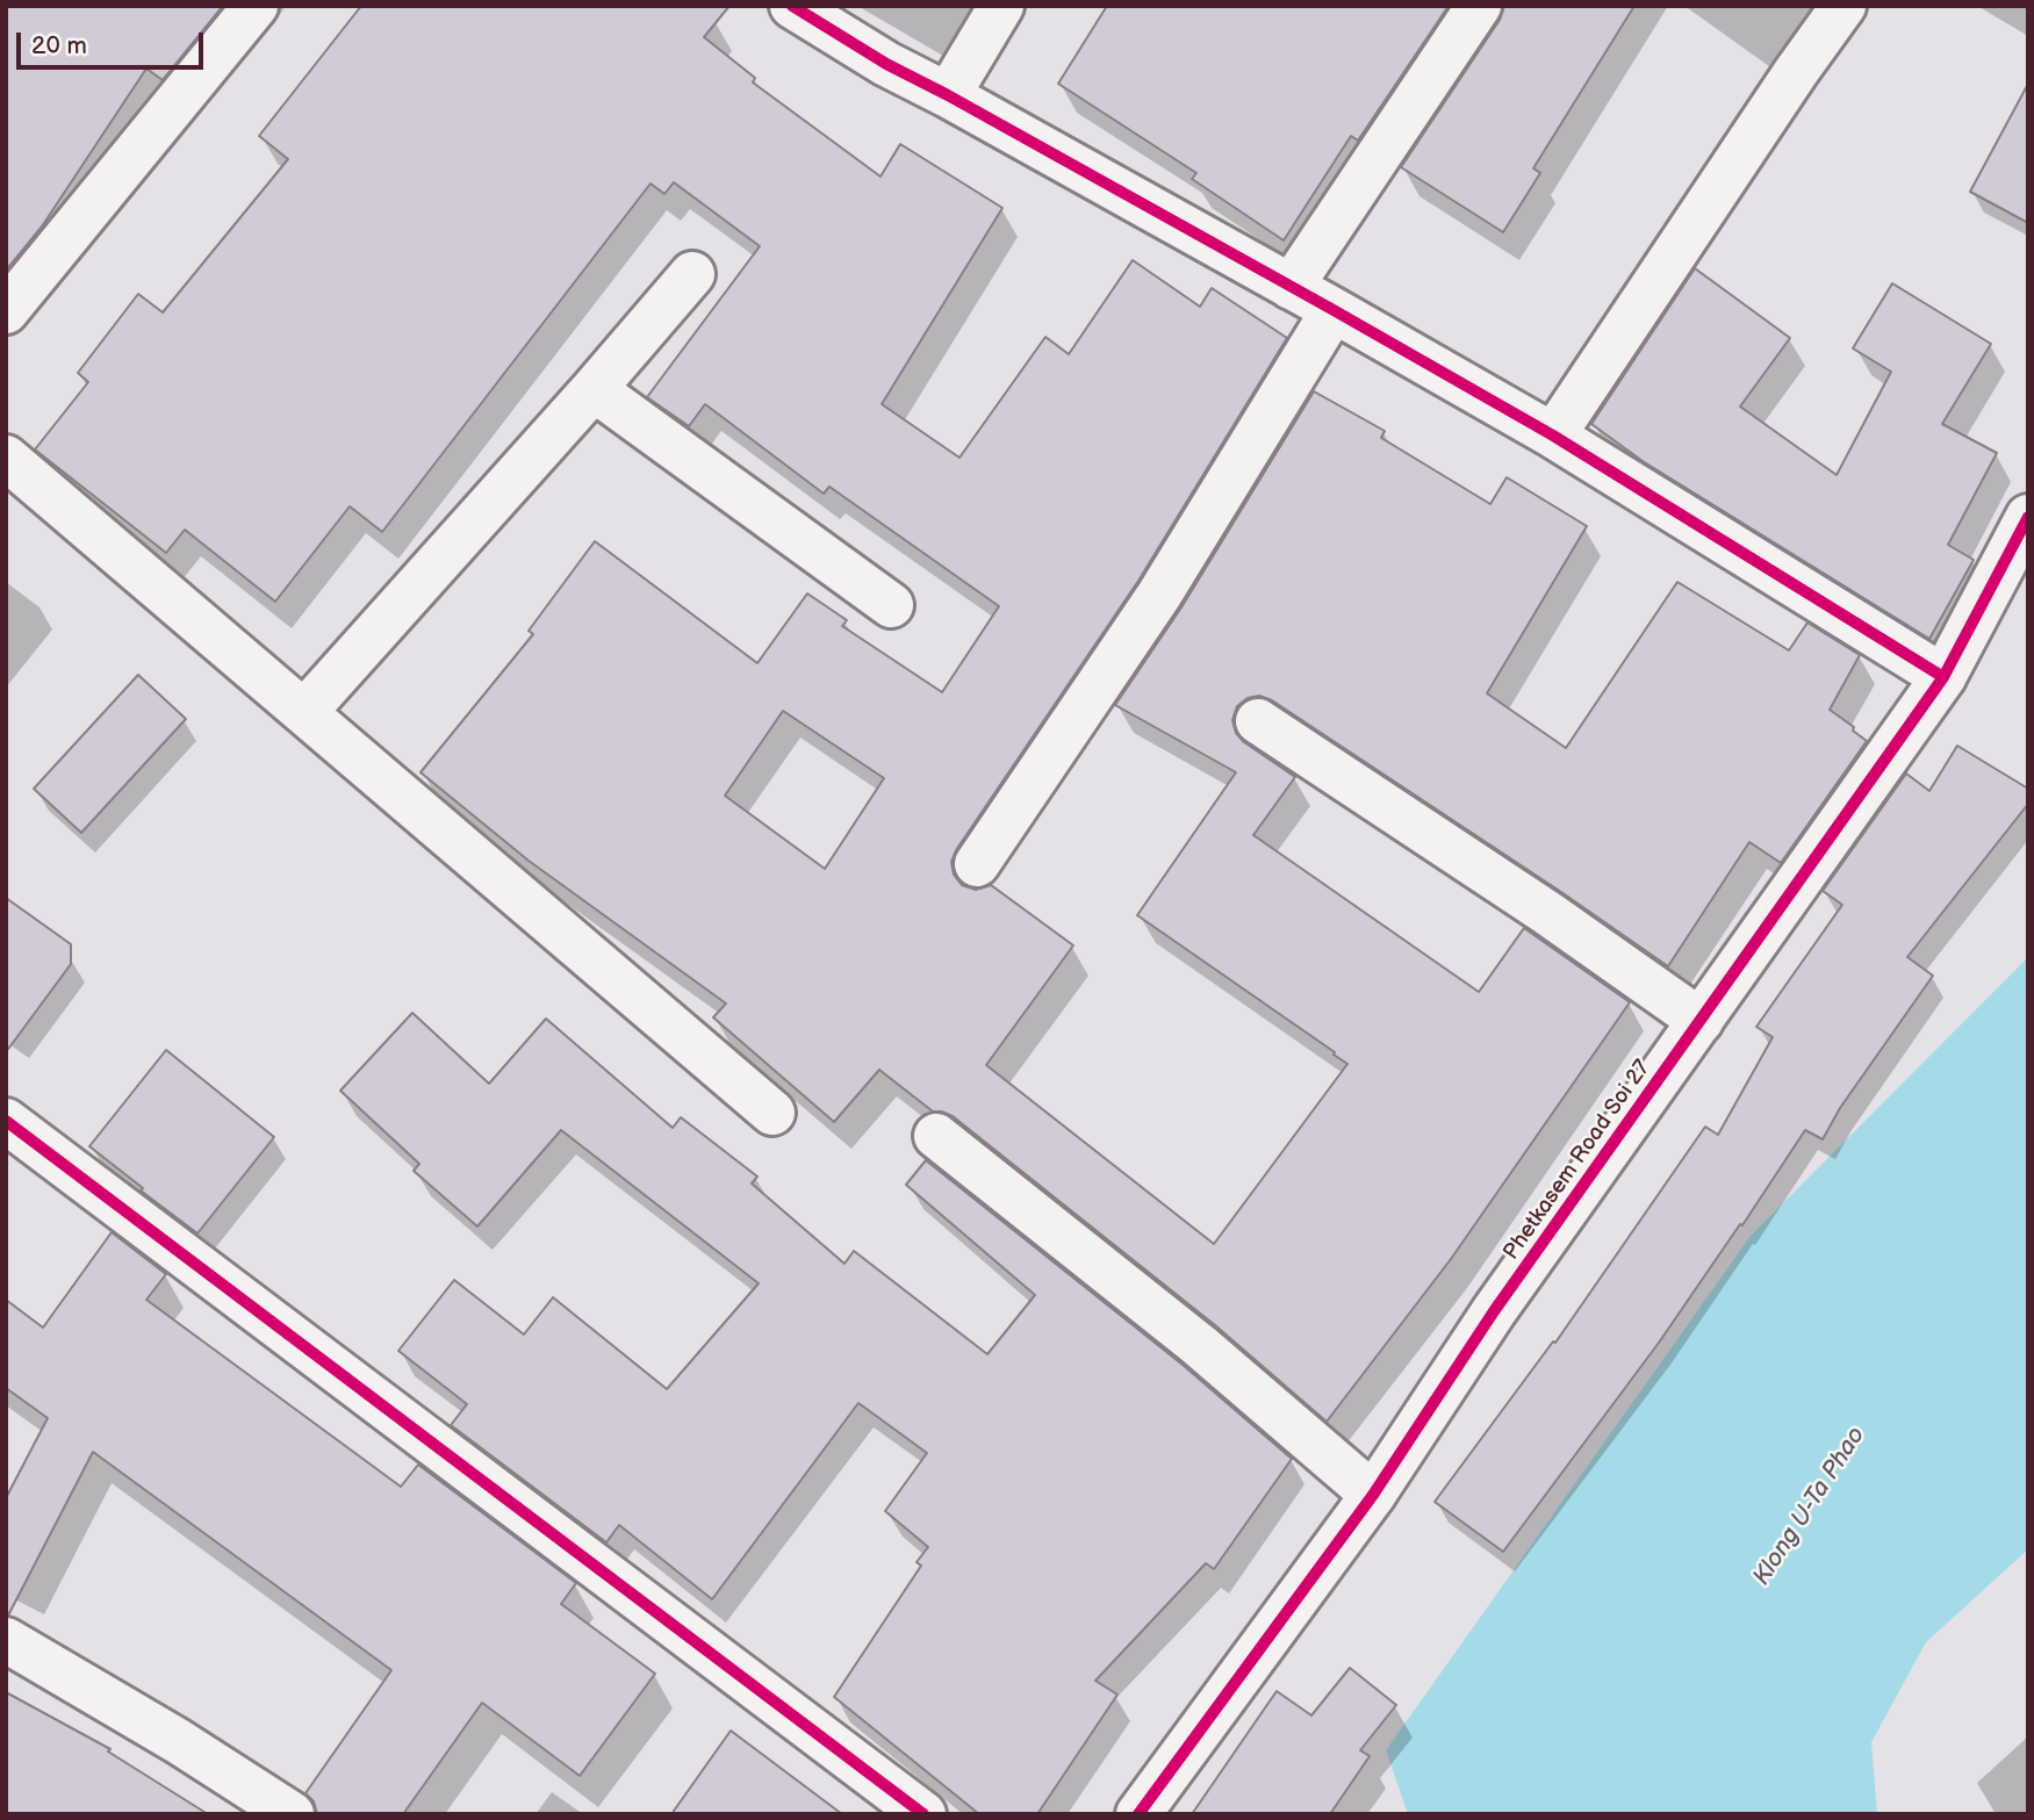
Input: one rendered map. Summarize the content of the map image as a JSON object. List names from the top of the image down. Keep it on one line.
{"streets":{"street":["Phetkasem Road Soi 27"]},"water":["Klong U-Ta Phao"],"scale_bar":"20 m"}
